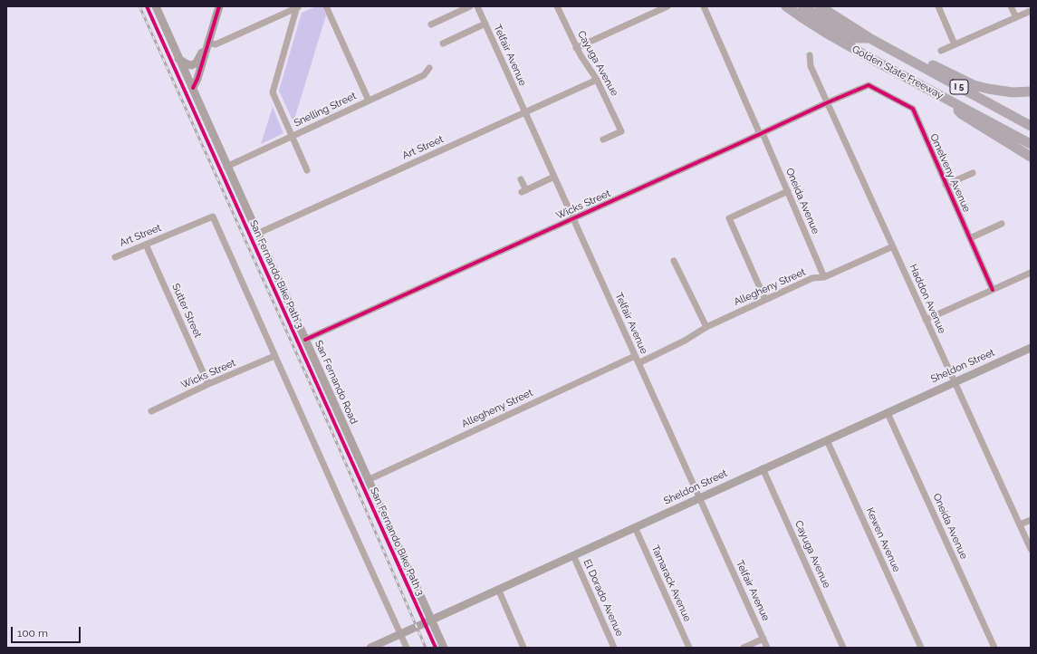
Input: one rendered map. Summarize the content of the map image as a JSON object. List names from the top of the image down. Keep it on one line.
{"streets":{"highway":["Golden State Freeway","I 5"],"main road":["Sheldon Street","San Fernando Road"],"street":["Telfair Avenue","Cayuga Avenue","Snelling Street","Art Street","Omelveny Avenue","Oneida Avenue","Wicks Street","Allegheny Street","Haddon Avenue","Sutter Street","Kewen Avenue","Tamarack Avenue","El Dorado Avenue"],"cycle path":["San Fernando Bike Path 3"]},"crossings":[["Telfair Avenue","Art Street"],["Telfair Avenue","Wicks Street"],["Telfair Avenue","Allegheny Street"],["Telfair Avenue","Sheldon Street"],["Cayuga Avenue","Art Street"],["Cayuga Avenue","Sheldon Street"],["Snelling Street","San Fernando Road"],["Art Street","Wicks Street"],["Art Street","Sutter Street"],["Art Street","San Fernando Road"],["Omelveny Avenue","Wicks Street"],["Oneida Avenue","Wicks Street"],["Oneida Avenue","Allegheny Street"],["Oneida Avenue","Sheldon Street"],["Wicks Street","Haddon Avenue"],["Wicks Street","Sutter Street"],["Wicks Street","San Fernando Road"],["Allegheny Street","Haddon Avenue"],["Allegheny Street","San Fernando Road"],["Haddon Avenue","Sheldon Street"],["Sheldon Street","San Fernando Road"],["Sheldon Street","Kewen Avenue"],["Sheldon Street","Tamarack Avenue"],["Sheldon Street","El Dorado Avenue"]],"scale_bar":"100 m"}
